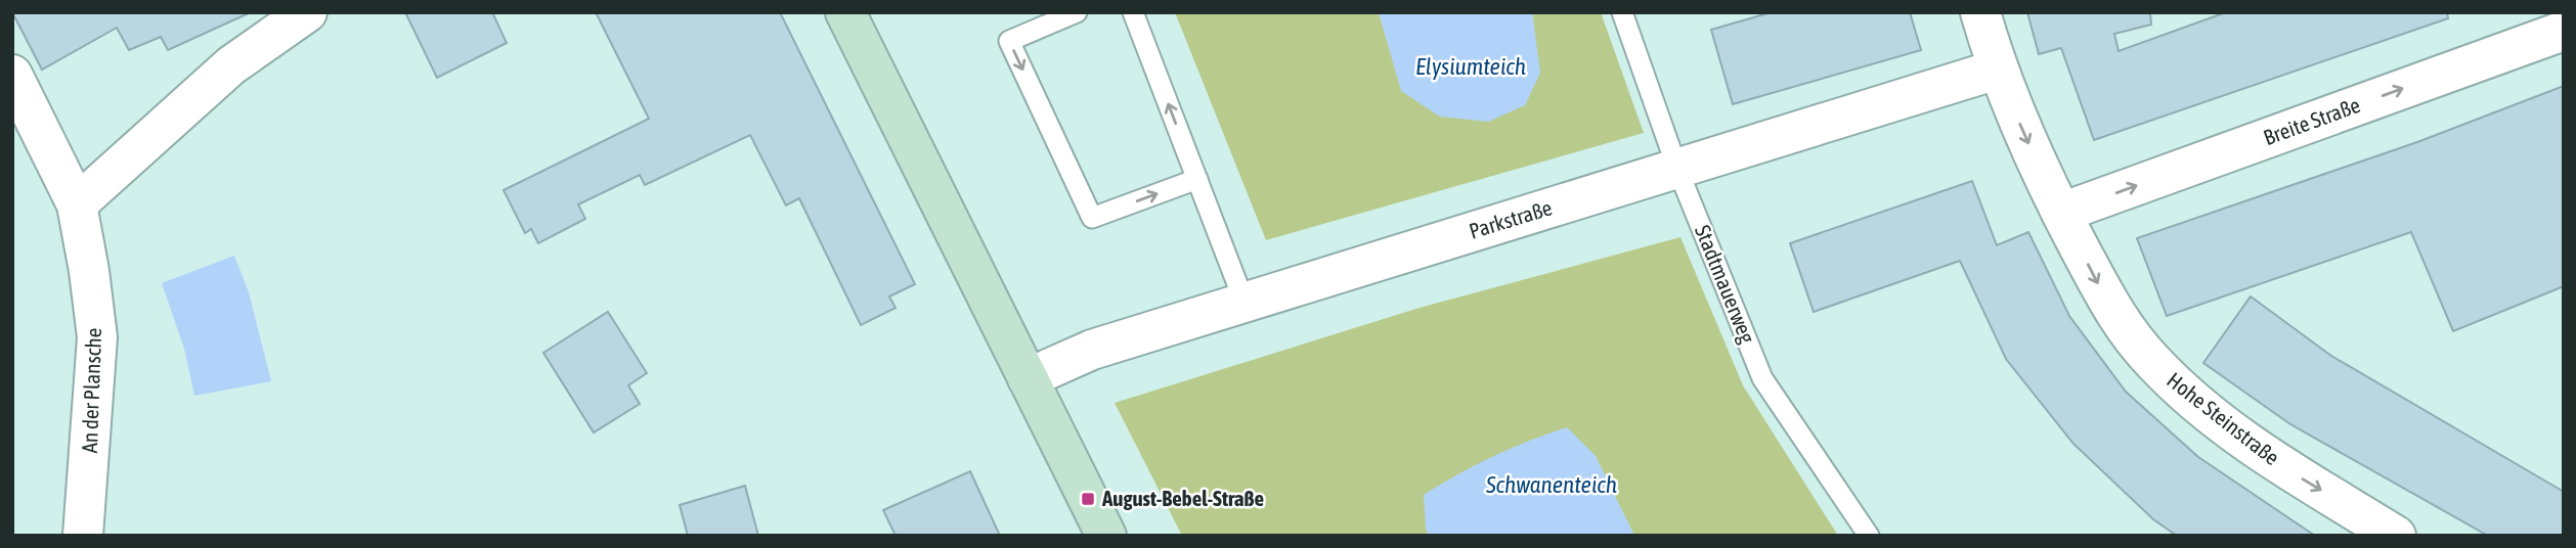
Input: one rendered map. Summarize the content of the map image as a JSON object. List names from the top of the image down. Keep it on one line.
{"streets":{"street":["Breite Straße","Parkstraße","An der Plansche","Hohe Steinstraße"],"lane":["Stadtmauerweg"]},"crossings":[["Breite Straße","Hohe Steinstraße"],["Parkstraße","Stadtmauerweg"],["Parkstraße","Hohe Steinstraße"]],"one_way":["Breite Straße","Hohe Steinstraße"],"water":["Elysiumteich","Schwanenteich"],"places":{"transit":["August-Bebel-Straße"]}}
